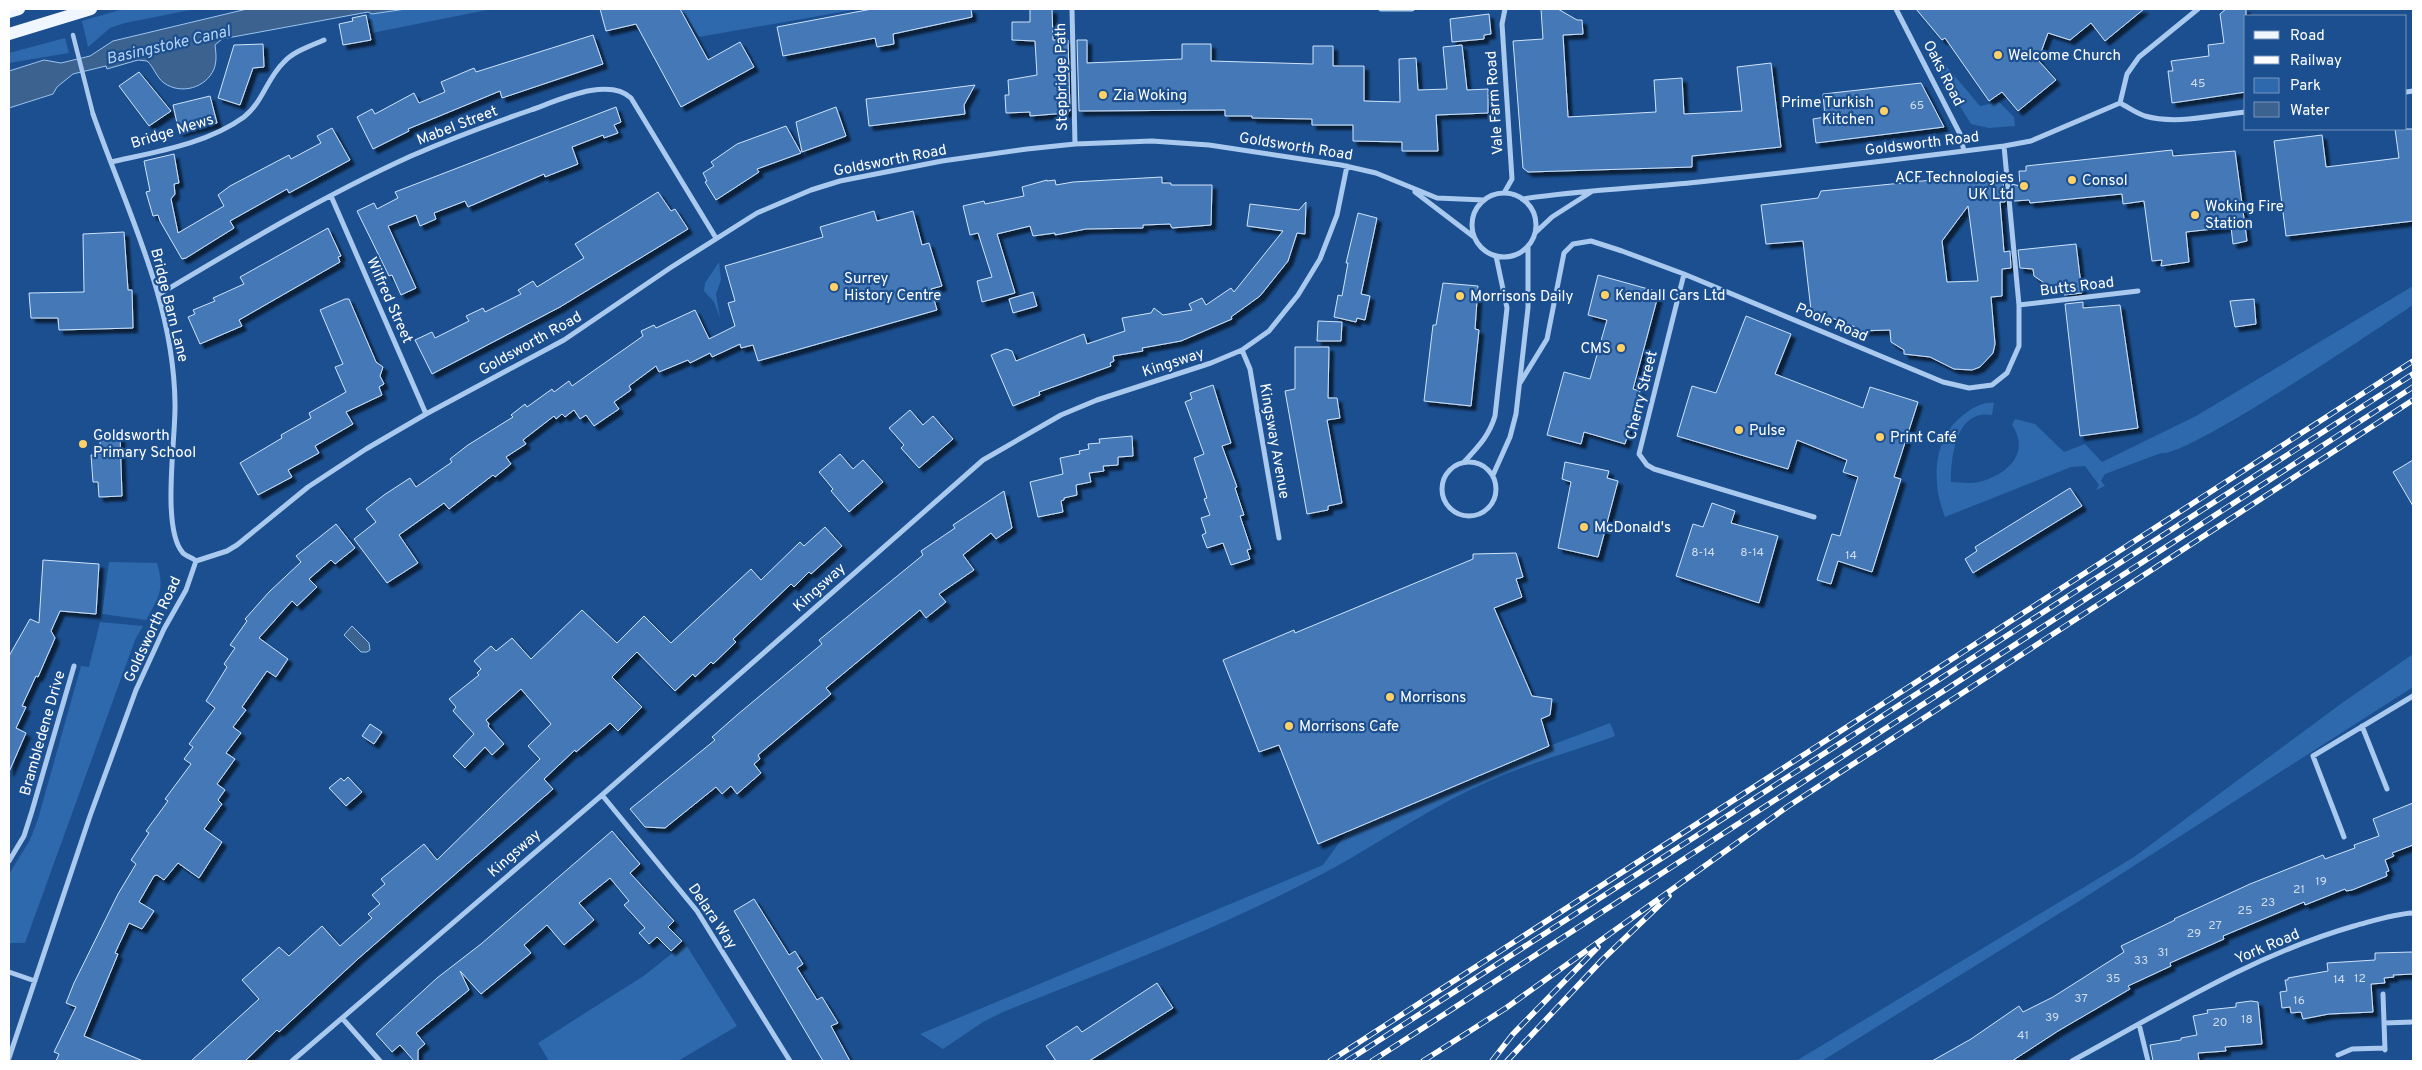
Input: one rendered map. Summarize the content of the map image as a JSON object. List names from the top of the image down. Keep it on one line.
{"streets":{"street":["Oaks Road","Stepbridge Path","Vale Farm Road","Mabel Street","Bridge Mews","Goldsworth Road","Butts Road","Wilfred Street","Bridge Barn Lane","Poole Road","Kingsway","Cherry Street","Kingsway Avenue","Brambledene Drive","Delara Way","York Road"]},"crossings":[["Oaks Road","Goldsworth Road"],["Stepbridge Path","Goldsworth Road"],["Vale Farm Road","Goldsworth Road"],["Mabel Street","Goldsworth Road"],["Mabel Street","Wilfred Street"],["Mabel Street","Bridge Barn Lane"],["Bridge Mews","Bridge Barn Lane"],["Goldsworth Road","Wilfred Street"],["Goldsworth Road","Bridge Barn Lane"],["Goldsworth Road","Poole Road"],["Goldsworth Road","Kingsway"],["Butts Road","Poole Road"],["Poole Road","Cherry Street"],["Kingsway","Kingsway Avenue"],["Kingsway","Delara Way"]],"water":["Basingstoke Canal"],"places":["Welcome Church","Zia Woking","Prime Turkish Kitchen","Consol","ACF Technologies UK Ltd","Woking Fire Station","Surrey History Centre","Kendall Cars Ltd","Morrisons Daily","CMS","Pulse","Print Café","Goldsworth Primary School","McDonald's","Morrisons","Morrisons Cafe"],"house_numbers":["45","65","8-14","8-14","14","19","21","23","25","27","29","31","33","35","12","14","37","16","39","18","20","41"],"legend":["Road","Railway","Park","Water"]}
